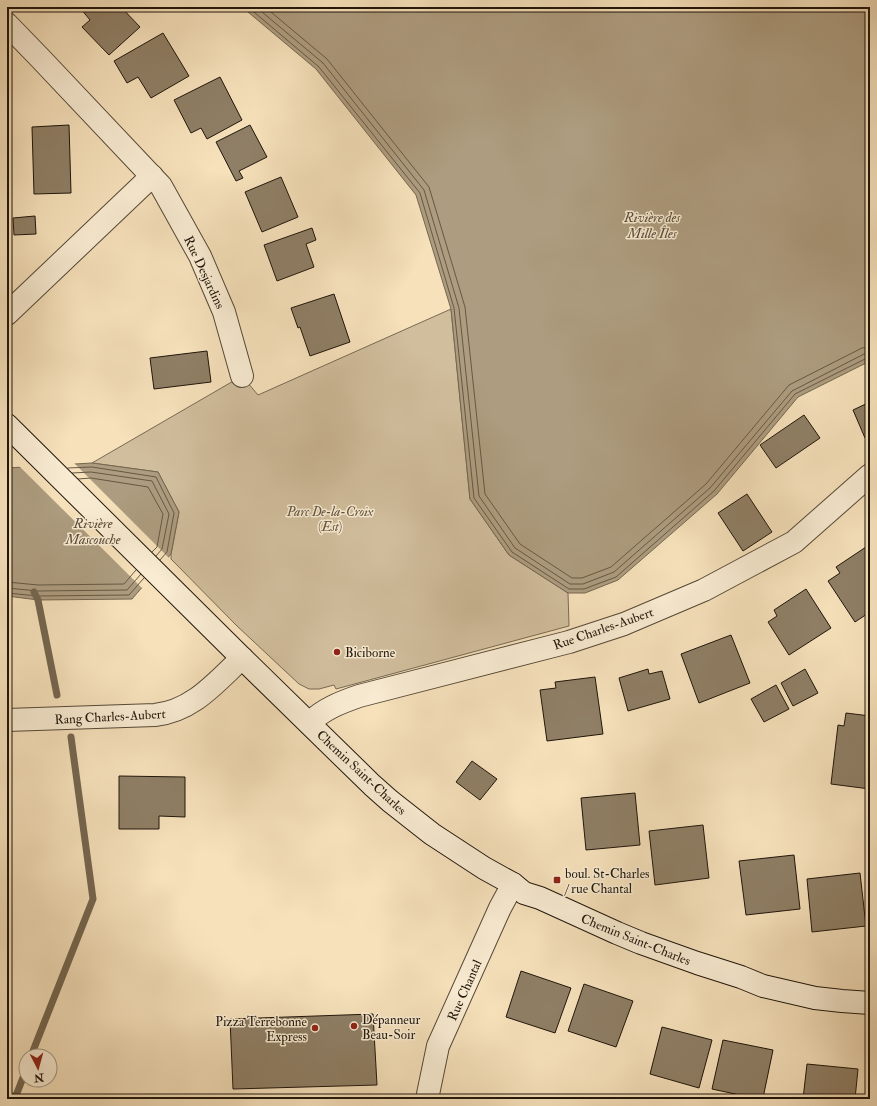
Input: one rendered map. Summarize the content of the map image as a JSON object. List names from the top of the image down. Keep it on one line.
{"streets":{"street":["Rue Desjardins","Rue Charles-Aubert","Rang Charles-Aubert","Chemin Saint-Charles","Rue Chantal"]},"crossings":[["Rue Charles-Aubert","Chemin Saint-Charles"],["Rang Charles-Aubert","Chemin Saint-Charles"],["Chemin Saint-Charles","Rue Chantal"]],"water":["Rivière des Mille Îles","Rivière Mascouche"],"parks":["Parc De-la-Croix (Est)"],"places":{"other":["Biciborne","Dépanneur Beau-Soir","Pizza Terrebonne Express"],"transit":["boul. St-Charles / rue Chantal"]},"north":"bottom"}
